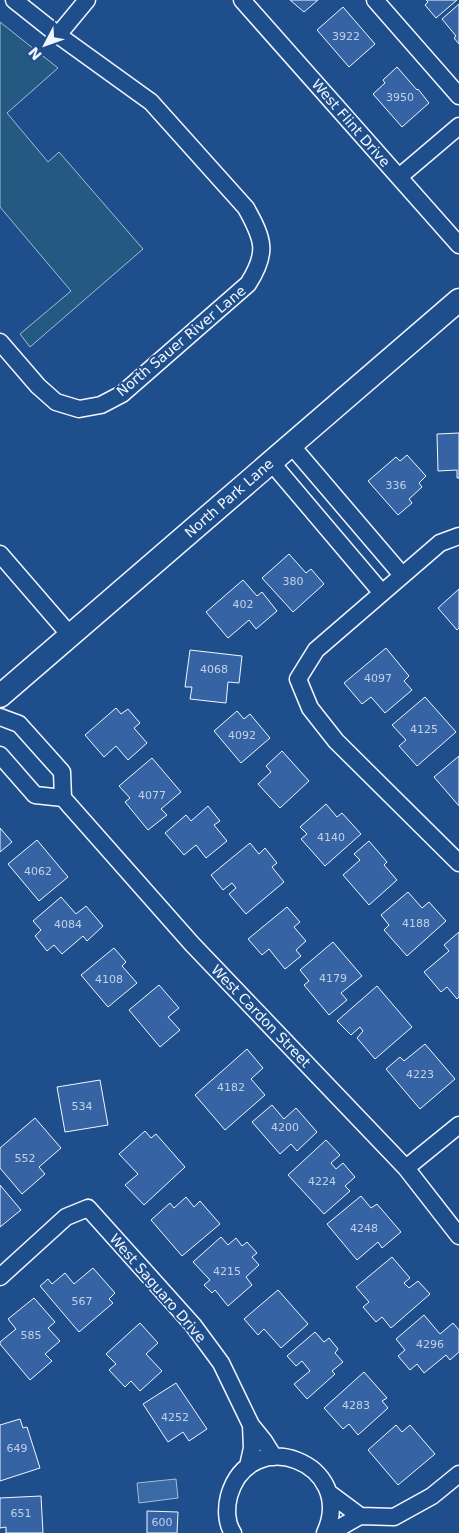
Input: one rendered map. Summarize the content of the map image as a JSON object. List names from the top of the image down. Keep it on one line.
{"streets":{"street":["West Flint Drive","North Sauer River Lane","North Park Lane","West Cardon Street","West Saguaro Drive"]},"house_numbers":["3922","3950","336","380","402","4068","4097","4125","4092","4077","4140","4062","4188","4084","4179","4108","4223","4182","534","4200","552","4224","4248","4215","567","585","4296","4283","4252","649","651","600"],"north":"bottom left"}
